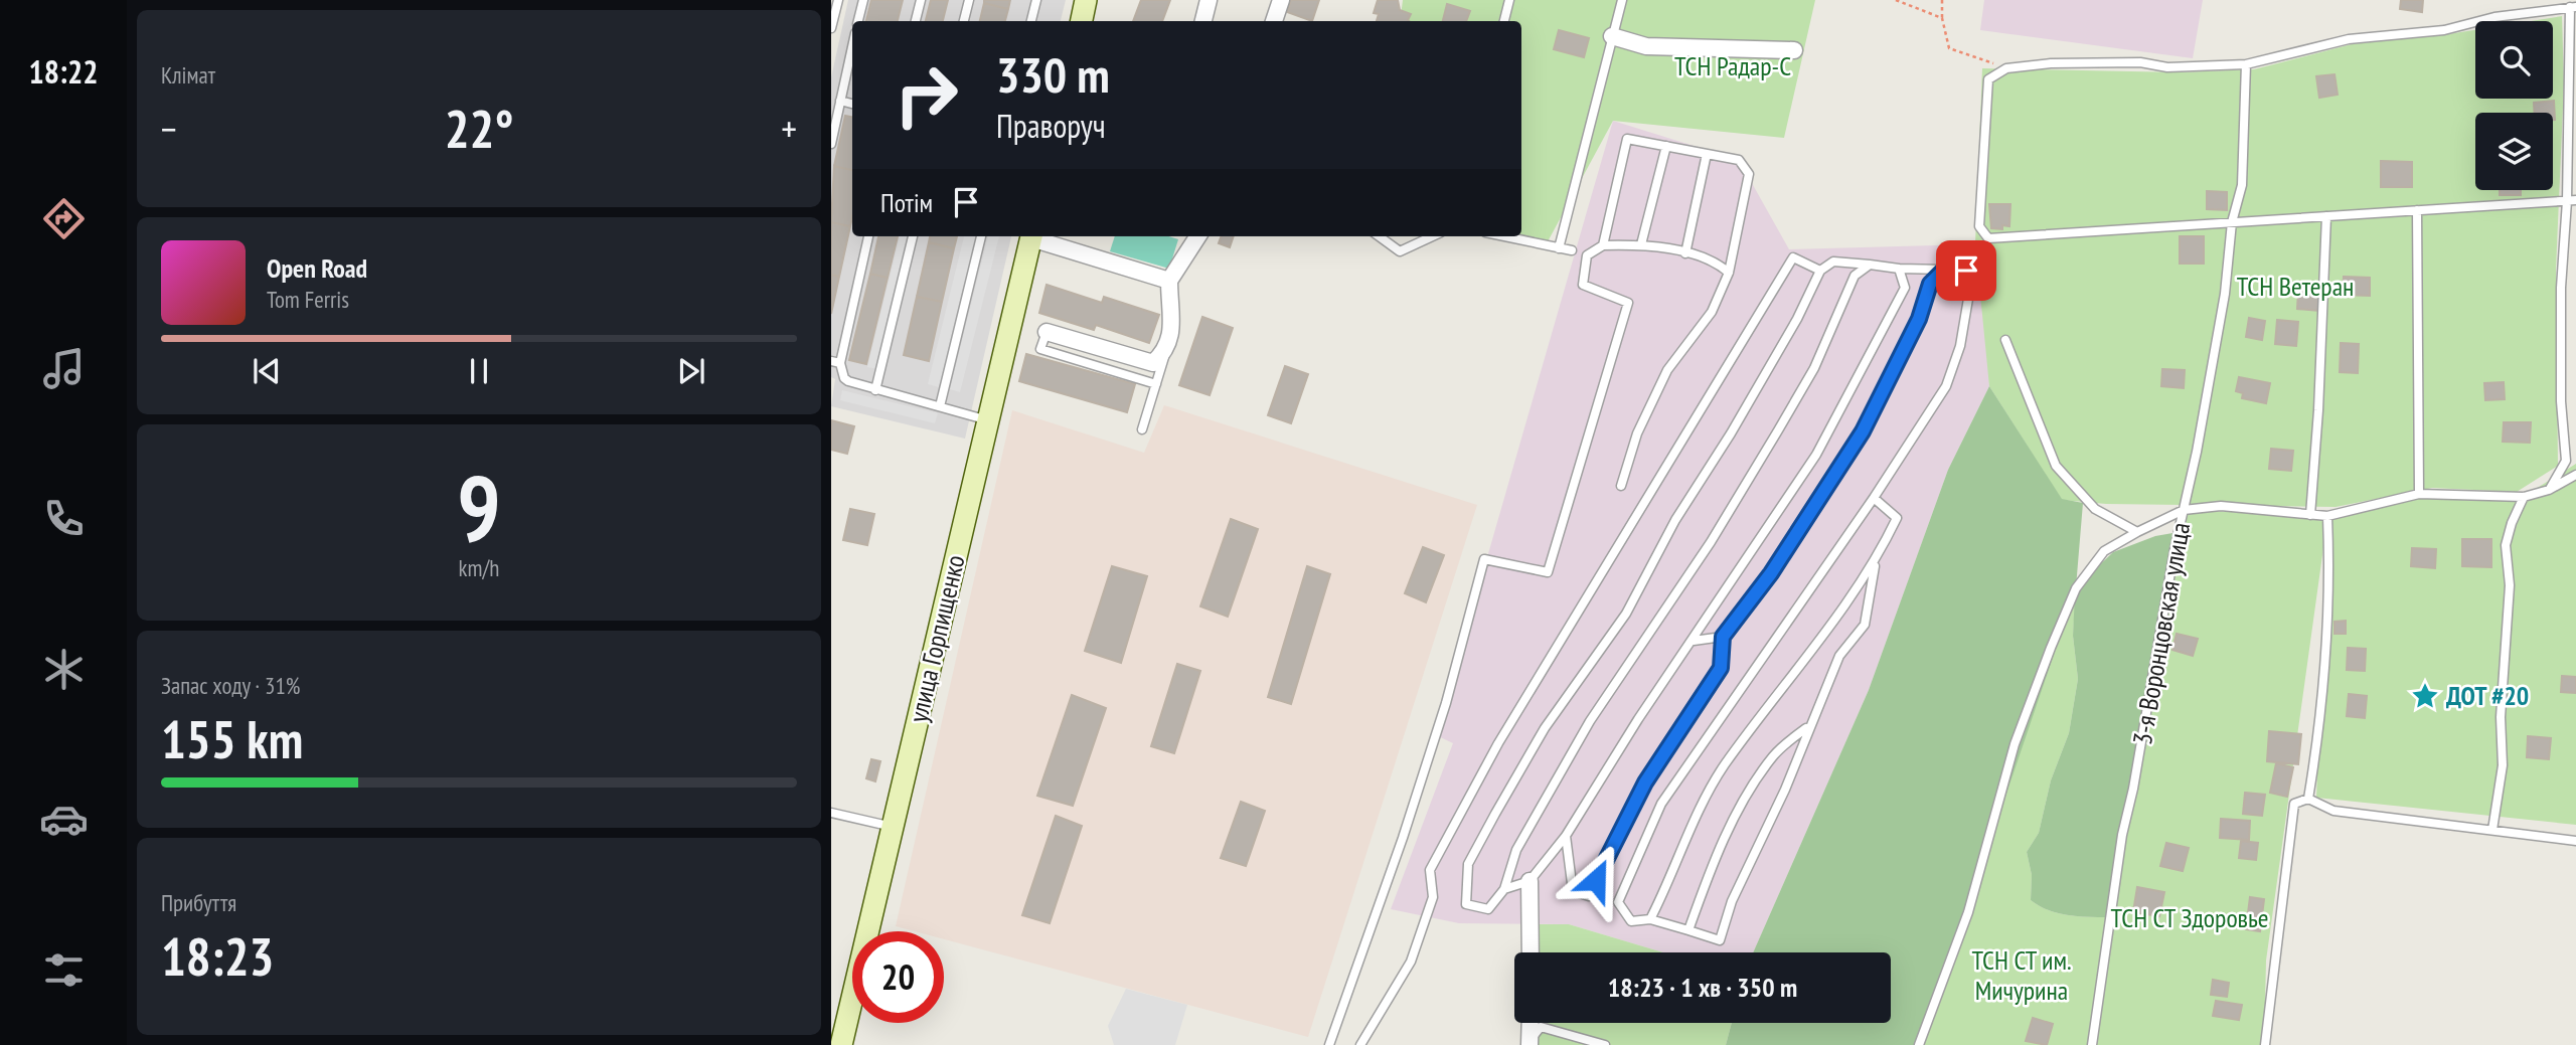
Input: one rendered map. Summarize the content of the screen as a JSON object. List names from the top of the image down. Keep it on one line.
{"streets":{"main road":["улица Горпищенко"],"lane":["3-я Воронцовская улица"]},"parks":["ТСН Радар-С","ТСН Ветеран","ТСН СТ Здоровье","ТСН СТ им. Мичурина"],"places":{"place":["ДОТ #20"]},"page":{"tabs":"18:22","tile":["Клімат",["9","km/h"],["Запас ходу · 31%","155 km"],["Прибуття","18:23"]],"turn":["330 m","Праворуч"],"heat":["−","22°","+"],"then":"Потім","song":["Open Road","Tom Ferris"],"limit":"20","trip":"18:23 · 1 хв · 350 m"}}
